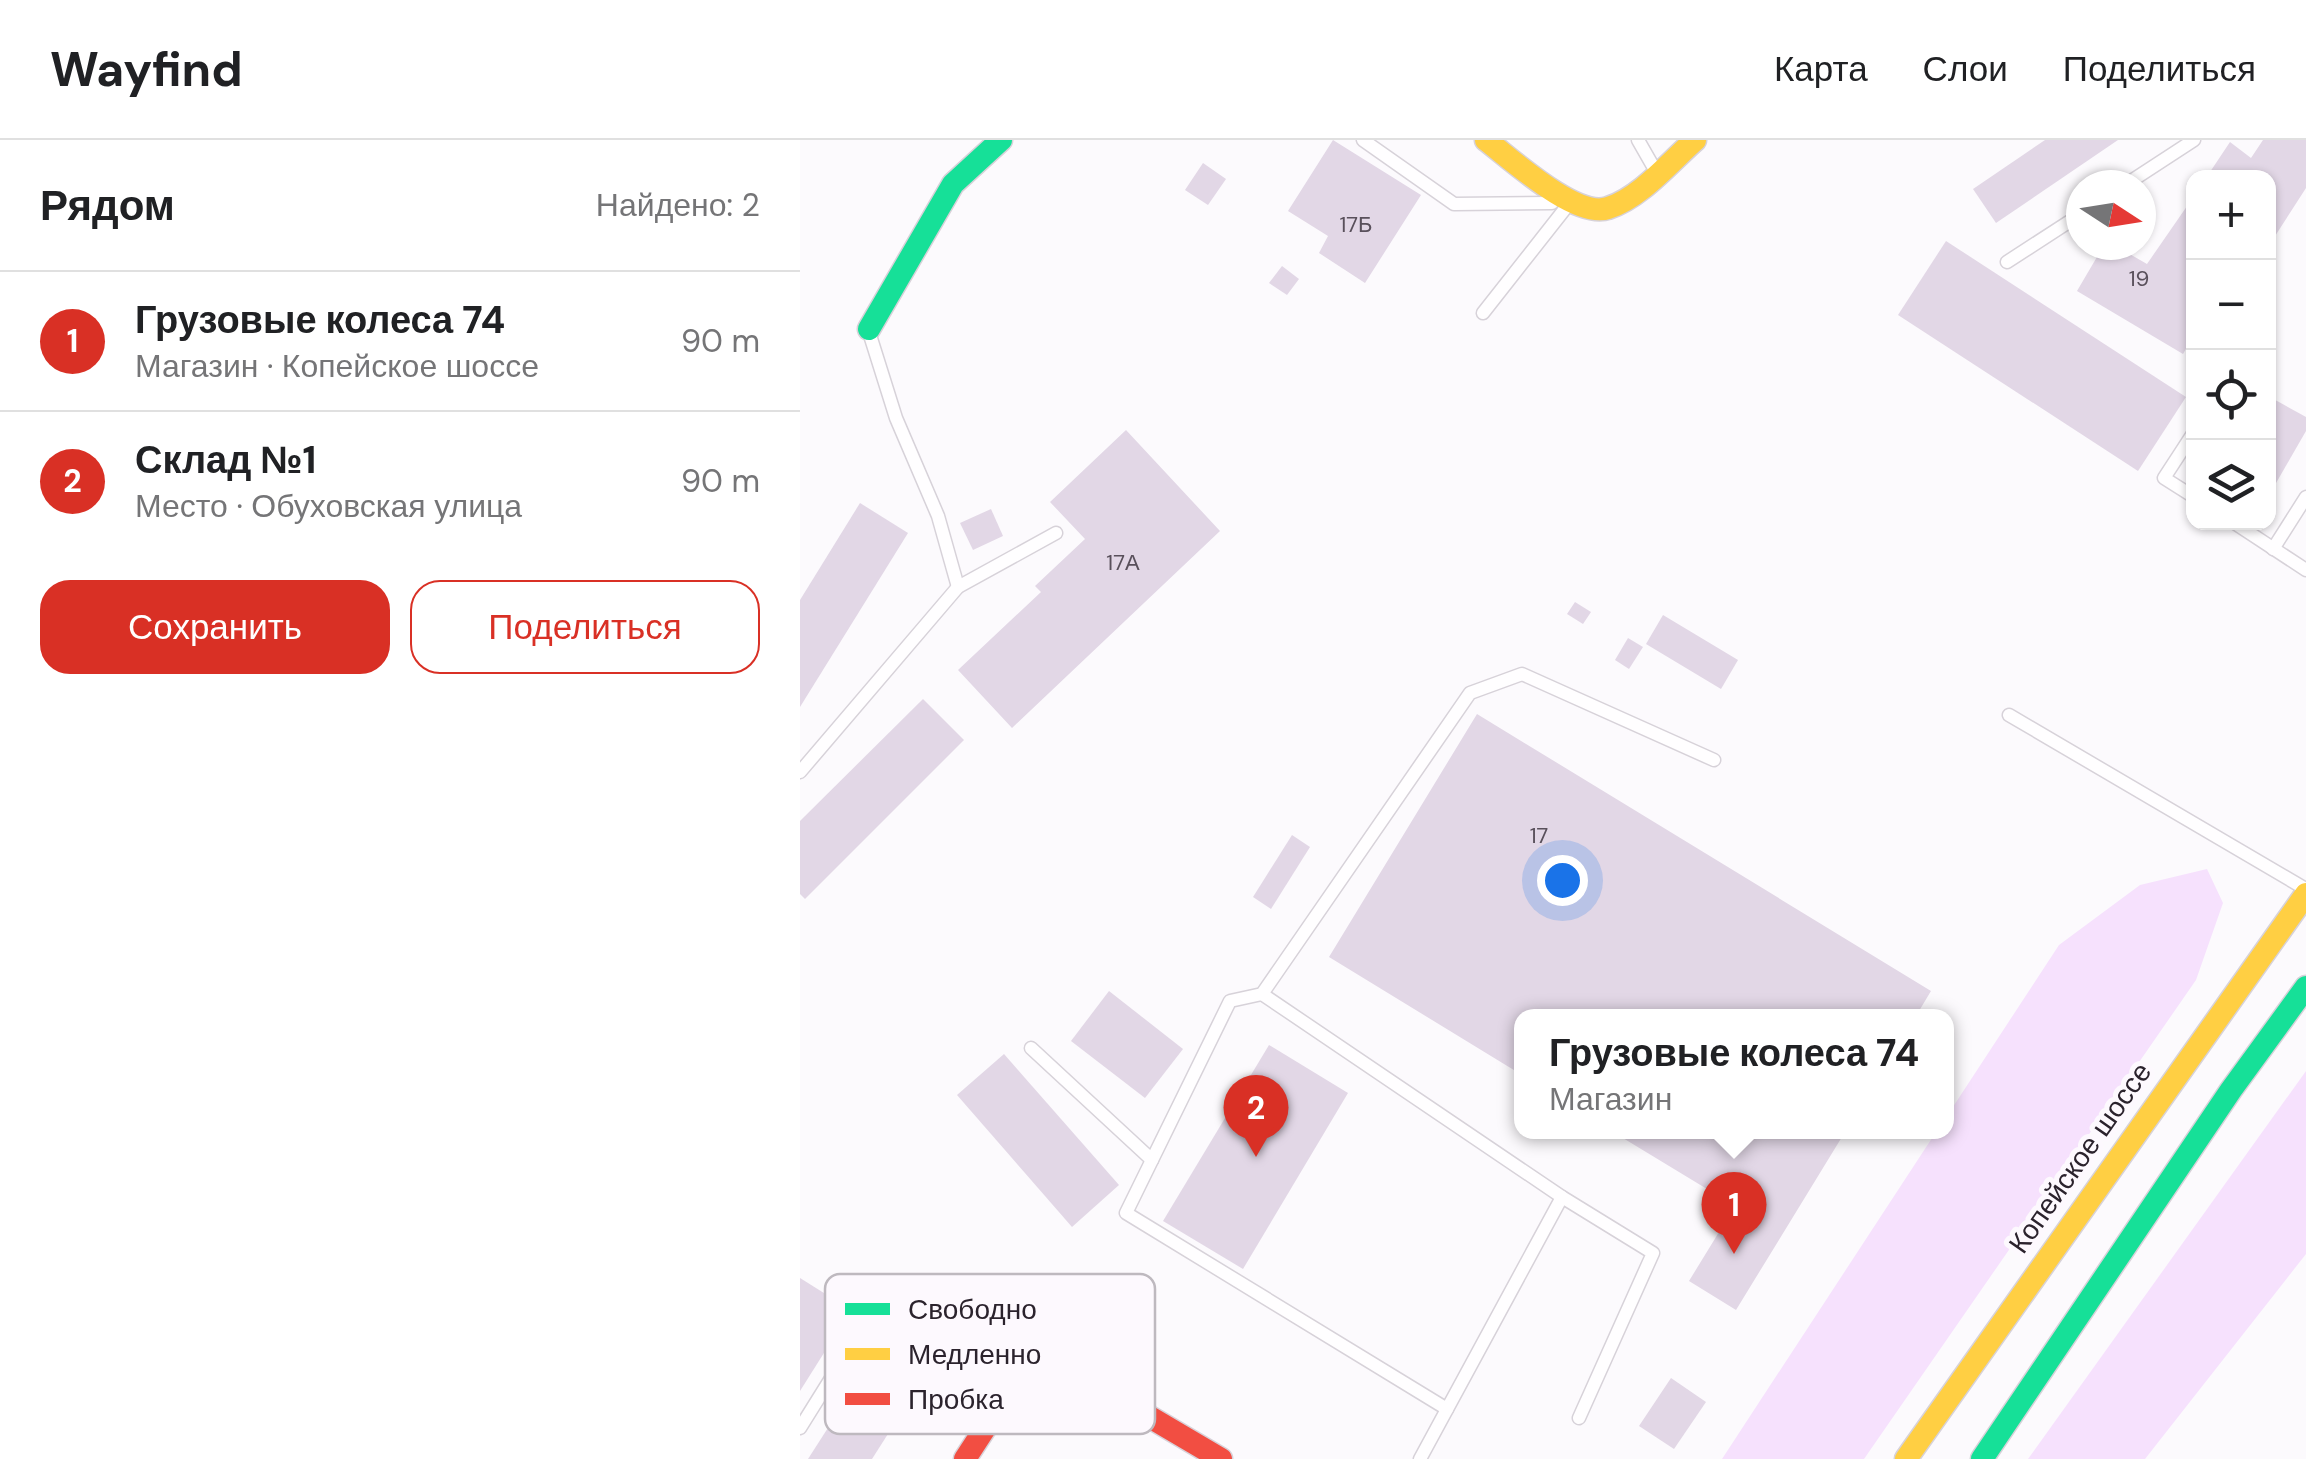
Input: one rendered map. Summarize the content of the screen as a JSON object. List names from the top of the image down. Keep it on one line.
{"streets":{"main road":["Копейское шоссе"]},"house_numbers":["17Б","19","17А","17"],"legend":["Свободно","Медленно","Пробка"],"north":"right","page":{"header":"Wayfind","nav":["Карта","Слои","Поделиться"],"heading":["Рядом","Найдено: 2"],"map_buttons":["+","−"],"list":[{"mark":"1","name":"Грузовые колеса 74","note":"Магазин · Копейское шоссе","value":"90 m"},{"mark":"2","name":"Склад №1","note":"Место · Обуховская улица","value":"90 m"}],"buttons":["Сохранить","Поделиться"],"popup":["Грузовые колеса 74","Магазин"],"pins":["2","1"]}}
